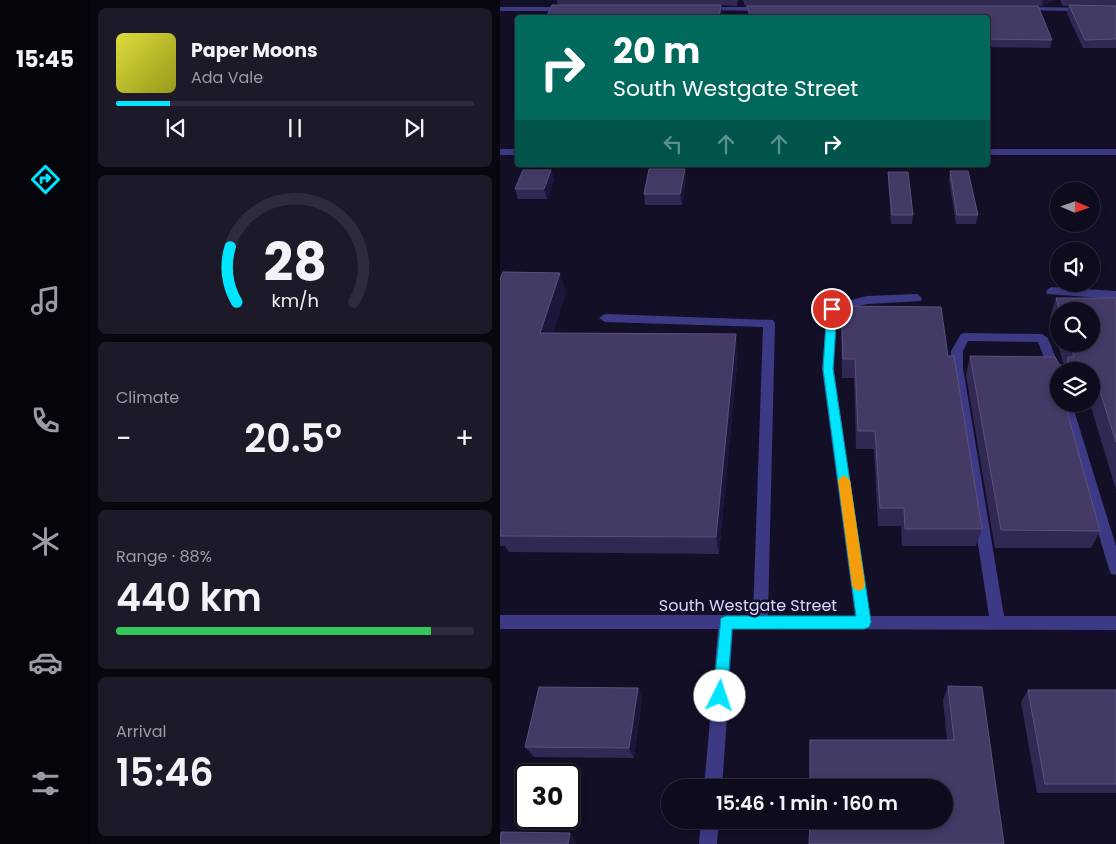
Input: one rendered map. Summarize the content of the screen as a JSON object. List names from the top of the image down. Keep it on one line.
{"streets":{"street":["South Westgate Street"]},"north":"right","page":{"tabs":"15:45","turn":["20 m","South Westgate Street"],"song":["Paper Moons","Ada Vale"],"tile":["Climate",["Range · 88%","440 km"],["Arrival","15:46"]],"heat":["−","20.5°","+"],"limit":"30","trip":"15:46 · 1 min · 160 m","gauge":["28","km/h"]}}
